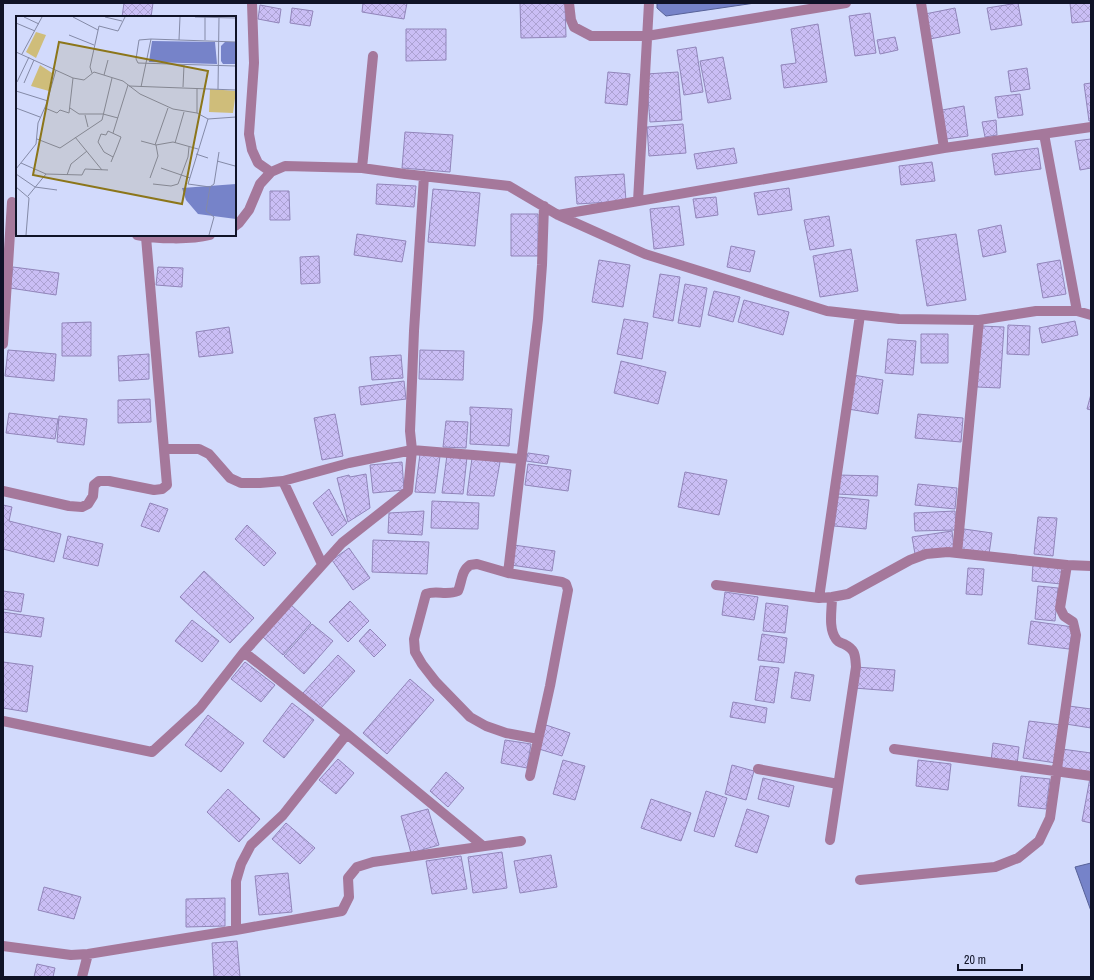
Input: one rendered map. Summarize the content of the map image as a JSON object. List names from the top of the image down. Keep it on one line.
{"scale_bar":"20 m"}
